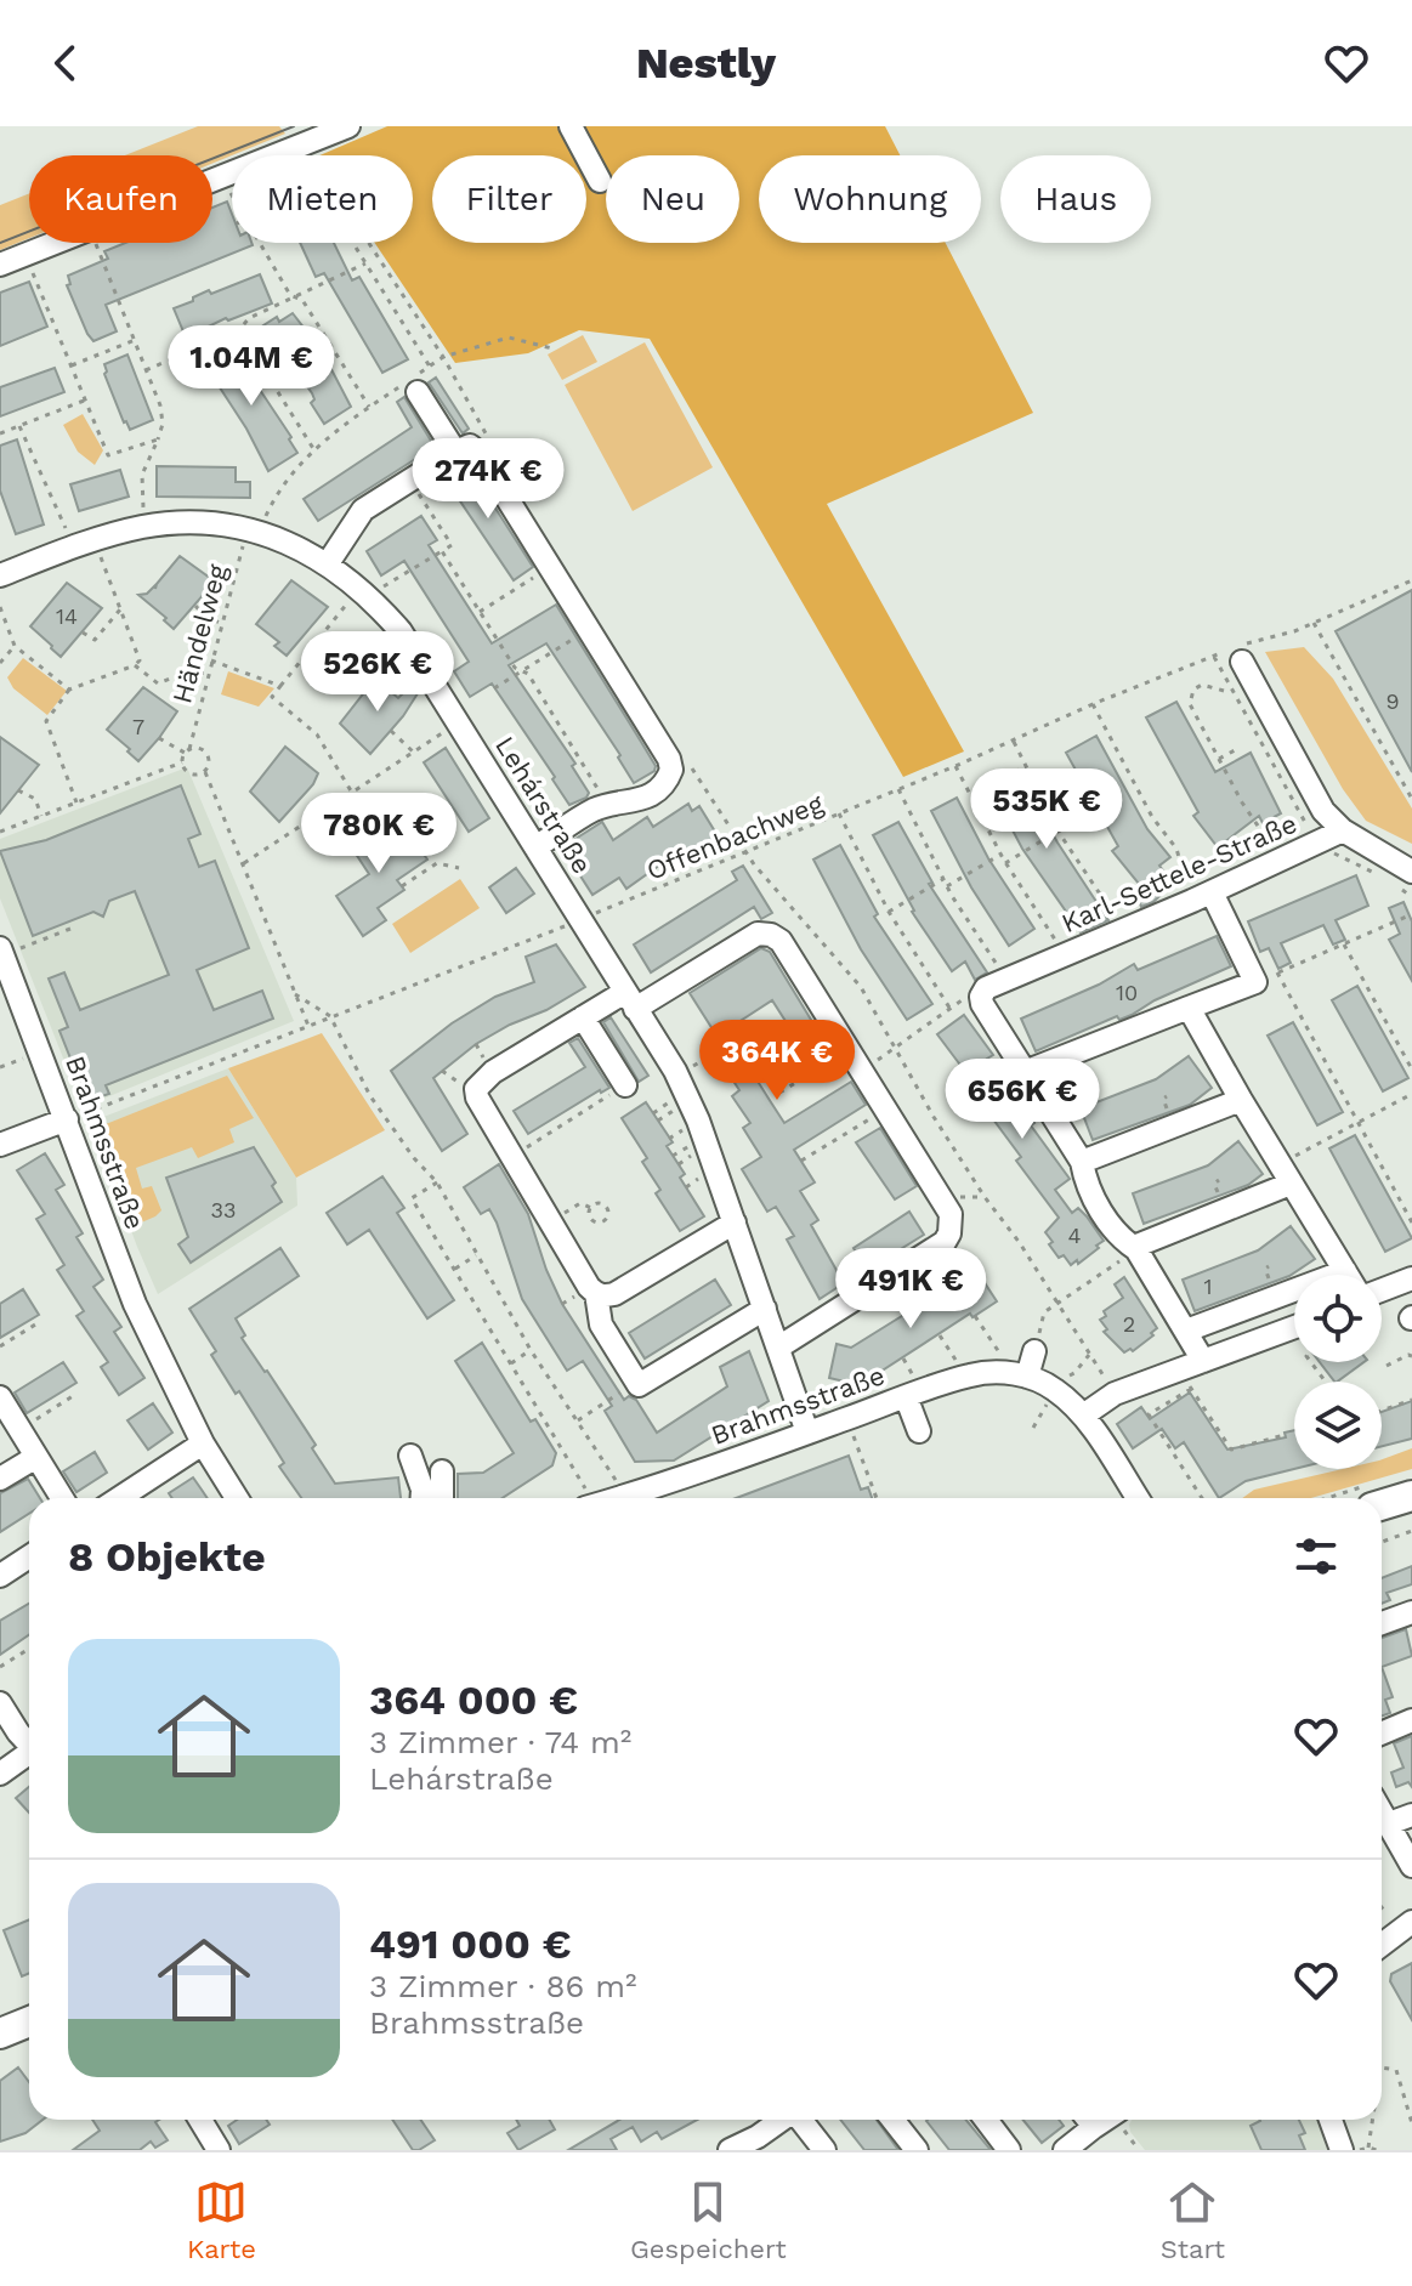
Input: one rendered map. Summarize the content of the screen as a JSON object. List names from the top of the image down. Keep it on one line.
{"streets":{"street":["Lehárstraße","Karl-Settele-Straße","Brahmsstraße"],"path":["Händelweg","Offenbachweg"]},"crossings":[["Händelweg","Lehárstraße"],["Lehárstraße","Offenbachweg"],["Lehárstraße","Brahmsstraße"],["Offenbachweg","Brahmsstraße"]],"house_numbers":["14","9","7","10","33","4","1","2"],"page":{"header":"Nestly","chip":["Kaufen","Mieten","Filter","Neu","Wohnung","Haus"],"price":["1.04M €","274K €","526K €","535K €","780K €","364K €","656K €","491K €"],"heading":"8 Objekte","list":[{"name":"364 000 €","note":"3 Zimmer · 74 m² · Lehárstraße"},{"name":"491 000 €","note":"3 Zimmer · 86 m² · Brahmsstraße"}],"tabs":["Karte","Gespeichert","Start"]}}
